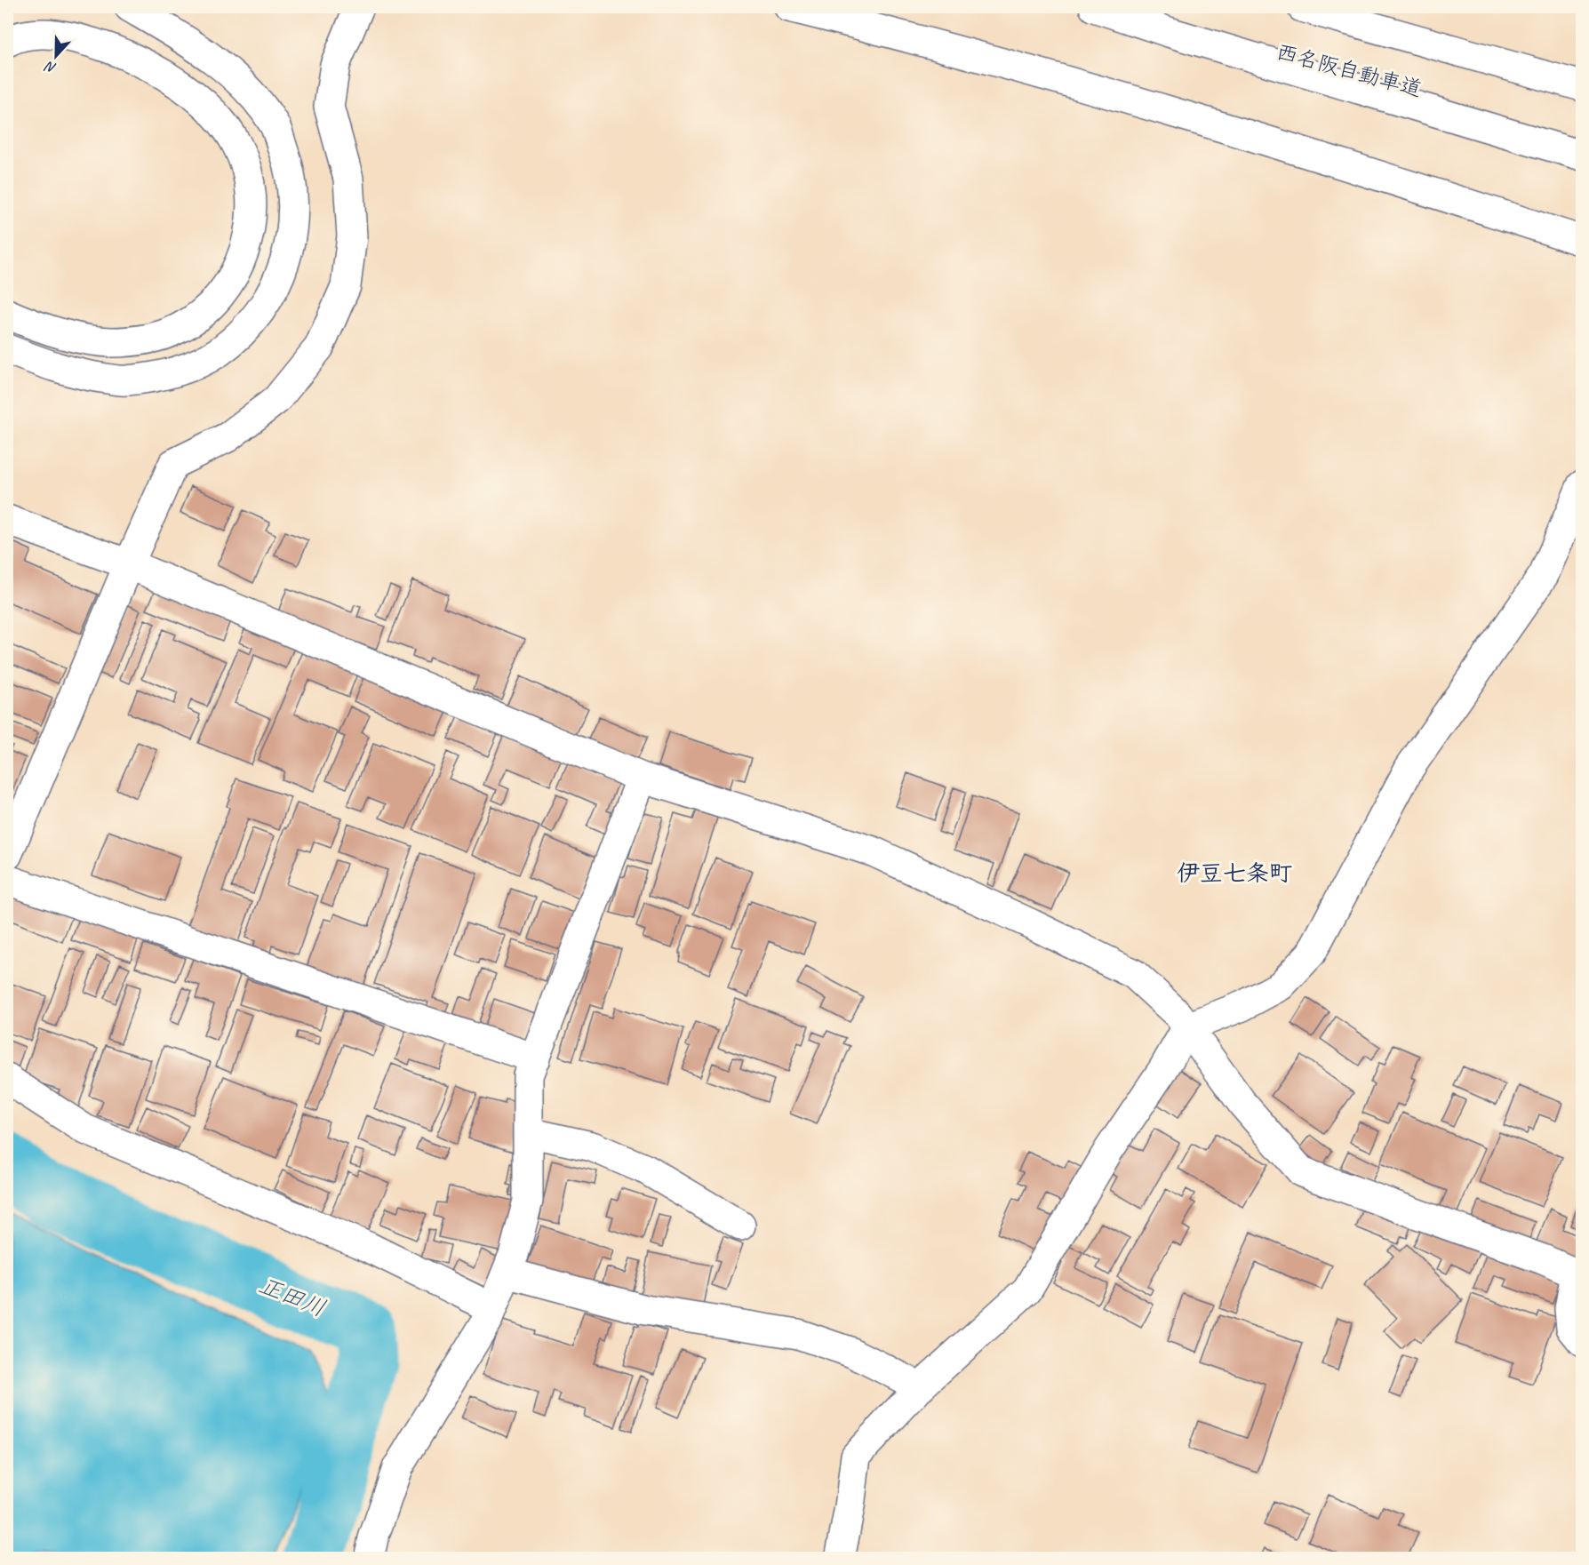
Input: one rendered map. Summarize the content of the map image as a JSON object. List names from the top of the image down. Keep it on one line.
{"streets":{"main road":["西名阪自動車道"]},"districts":["伊豆七条町"],"water":["正田川"],"north":"bottom"}
